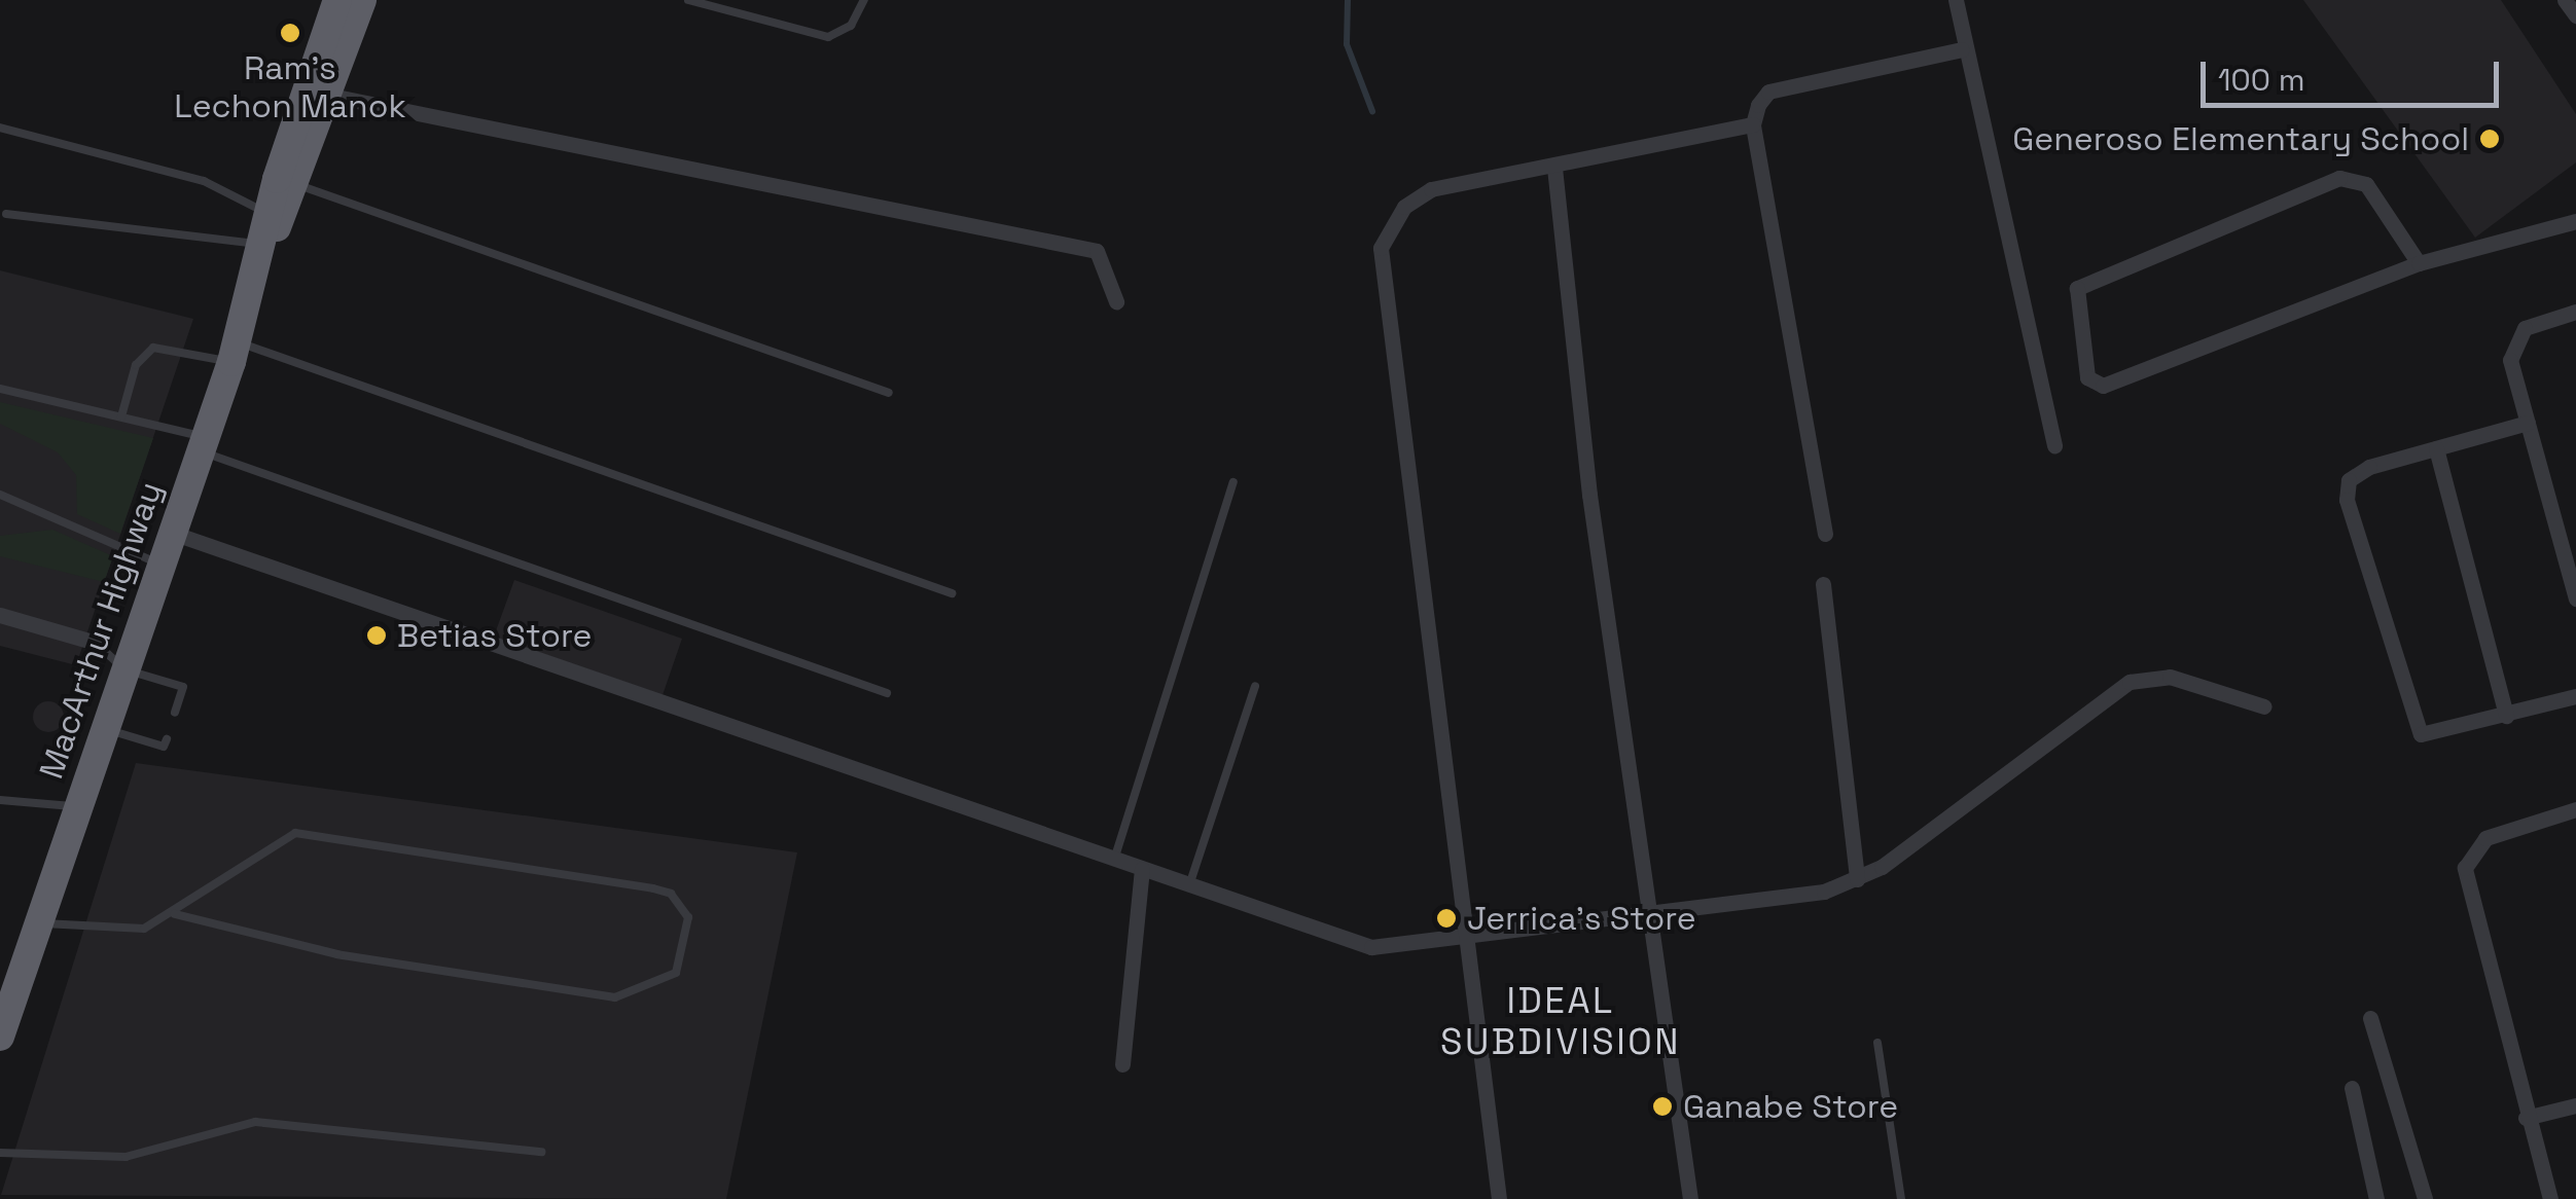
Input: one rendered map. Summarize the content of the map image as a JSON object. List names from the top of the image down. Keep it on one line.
{"streets":{"highway":["MacArthur Highway"]},"districts":["IDEAL SUBDIVISION"],"places":["Ram's Lechon Manok","Generoso Elementary School","Betias Store","Jerrica's Store","Ganabe Store"],"scale_bar":"100 m"}
